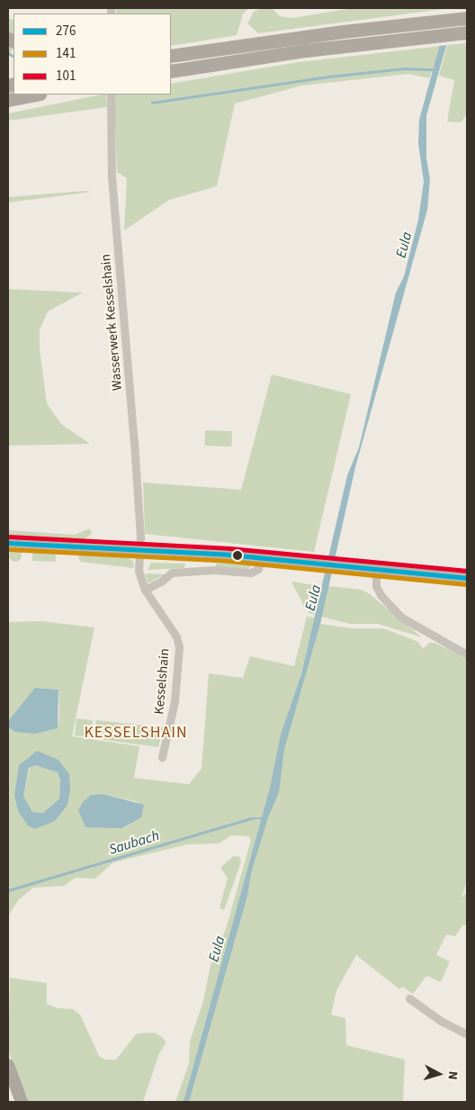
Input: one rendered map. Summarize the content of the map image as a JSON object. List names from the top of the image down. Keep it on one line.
{"streets":{"street":["Wasserwerk Kesselshain","Kesselshain"]},"crossings":[["Wasserwerk Kesselshain","Kesselshain"]],"districts":["KESSELSHAIN"],"water":["Eula","Saubach"],"lines":["transit line 101","transit line 276","transit line 141"],"legend":["276","141","101"],"north":"right"}
